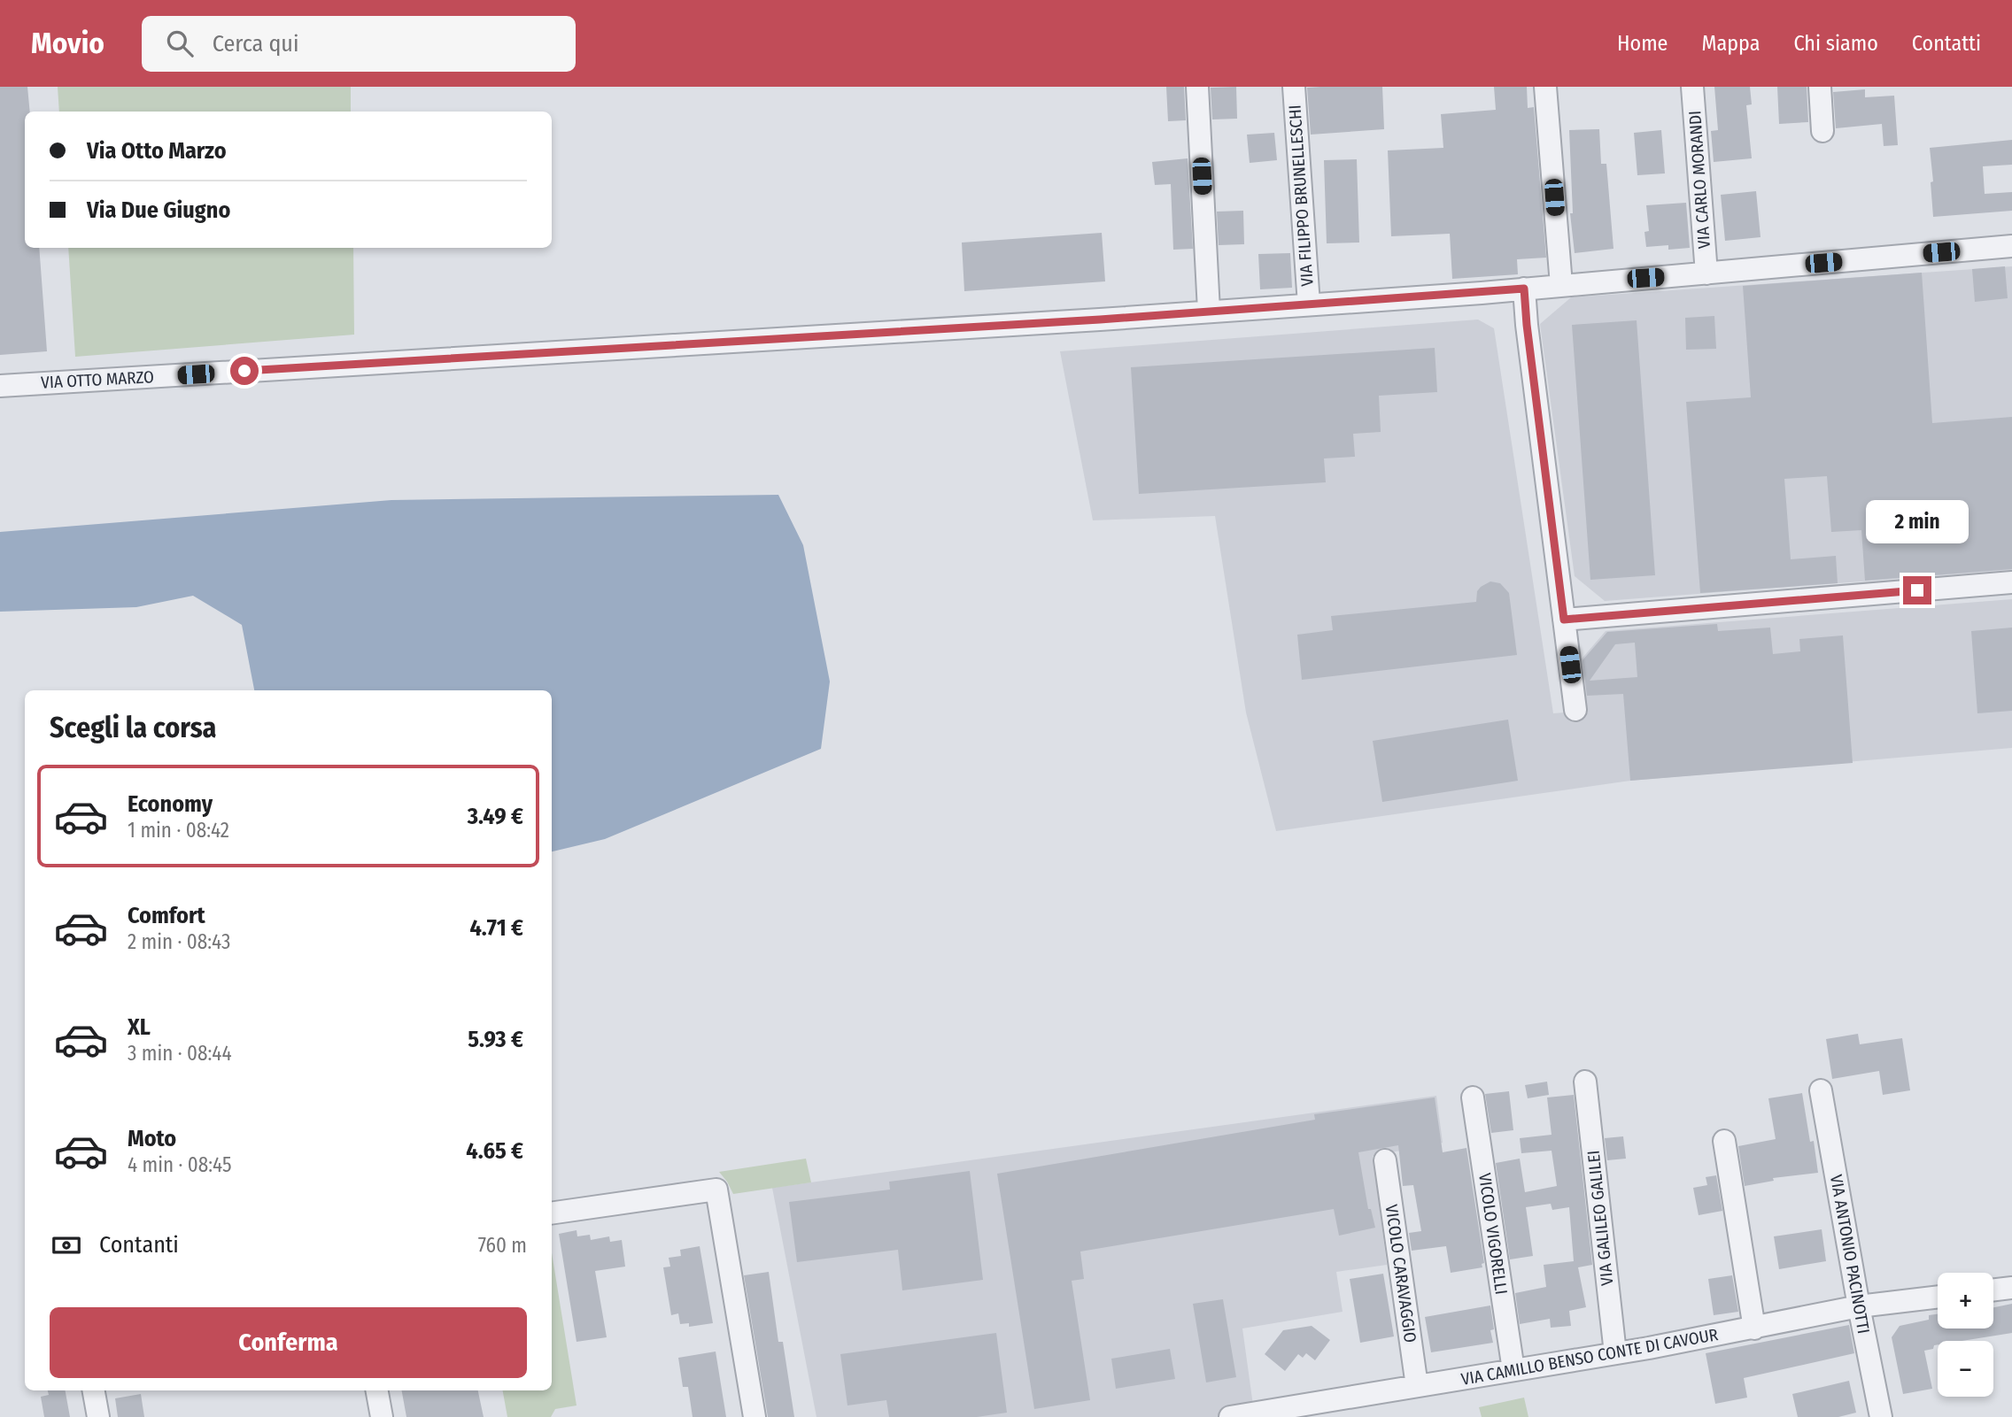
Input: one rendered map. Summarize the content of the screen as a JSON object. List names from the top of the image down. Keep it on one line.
{"streets":{"street":["VIA CARLO MORANDI","VIA FILIPPO BRUNELLESCHI","VIA OTTO MARZO","VIA GALILEO GALILEI","VICOLO VIGORELLI","VIA ANTONIO PACINOTTI","VICOLO CARAVAGGIO","VIA CAMILLO BENSO CONTE DI CAVOUR"]},"crossings":[["VIA CARLO MORANDI","VIA OTTO MARZO"],["VIA FILIPPO BRUNELLESCHI","VIA OTTO MARZO"],["VIA GALILEO GALILEI","VIA CAMILLO BENSO CONTE DI CAVOUR"],["VICOLO VIGORELLI","VIA CAMILLO BENSO CONTE DI CAVOUR"],["VIA ANTONIO PACINOTTI","VIA CAMILLO BENSO CONTE DI CAVOUR"],["VICOLO CARAVAGGIO","VIA CAMILLO BENSO CONTE DI CAVOUR"]],"page":{"header":"Movio","search":"Cerca qui","nav":["Home","Mappa","Chi siamo","Contatti"],"banner":["Via Otto Marzo","Via Due Giugno"],"bubble":"2 min","heading":"Scegli la corsa","list":[{"name":"Economy","note":"1 min · 08:42","value":"3.49 €"},{"name":"Comfort","note":"2 min · 08:43","value":"4.71 €"},{"name":"XL","note":"3 min · 08:44","value":"5.93 €"},{"name":"Moto","note":"4 min · 08:45","value":"4.65 €"}],"pay":["Contanti","760 m"],"map_buttons":["+","−"],"buttons":"Conferma"}}
